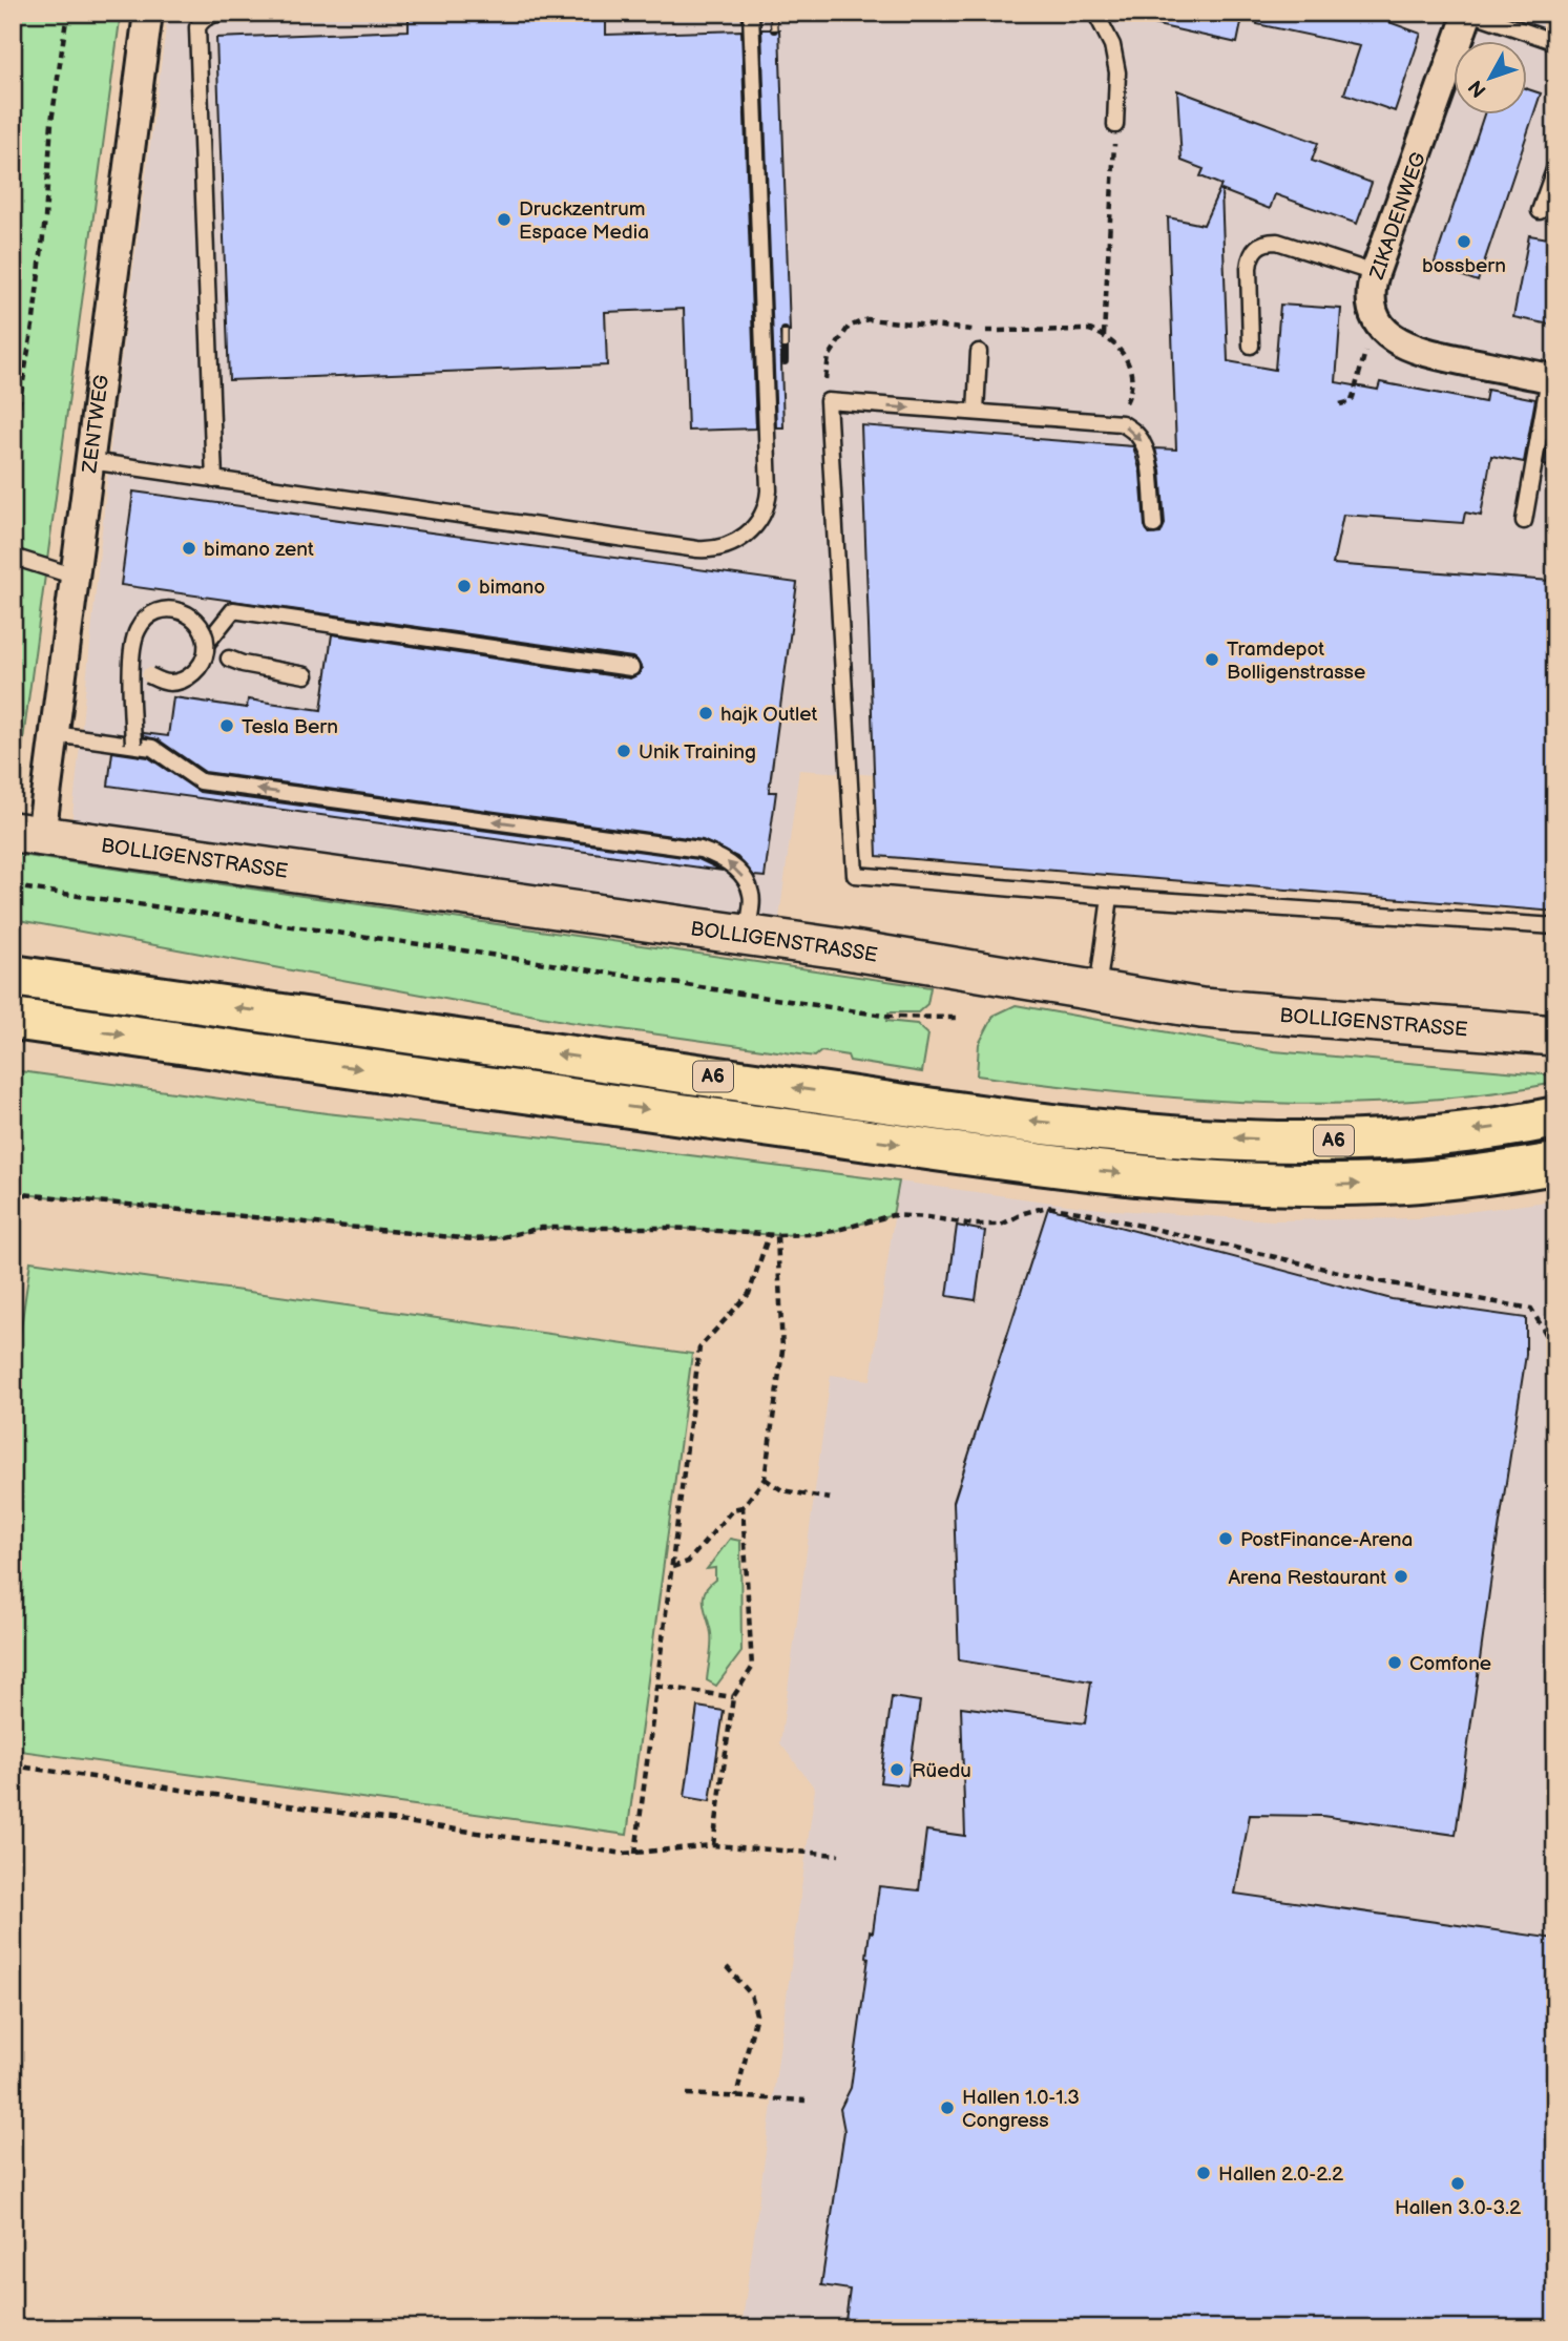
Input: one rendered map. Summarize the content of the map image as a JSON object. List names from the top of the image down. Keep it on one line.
{"streets":{"highway":["A6"],"main road":["BOLLIGENSTRASSE"],"street":["ZIKADENWEG","ZENTWEG"]},"crossings":[["ZENTWEG","BOLLIGENSTRASSE"]],"places":["Druckzentrum Espace Media","bossbern","bimano zent","bimano","Tramdepot Bolligenstrasse","hajk Outlet","Tesla Bern","Unik Training","PostFinance-Arena","Arena Restaurant","Comfone","Rüedu","Hallen 1.0-1.3 Congress","Hallen 2.0-2.2","Hallen 3.0-3.2"],"north":"bottom left"}
